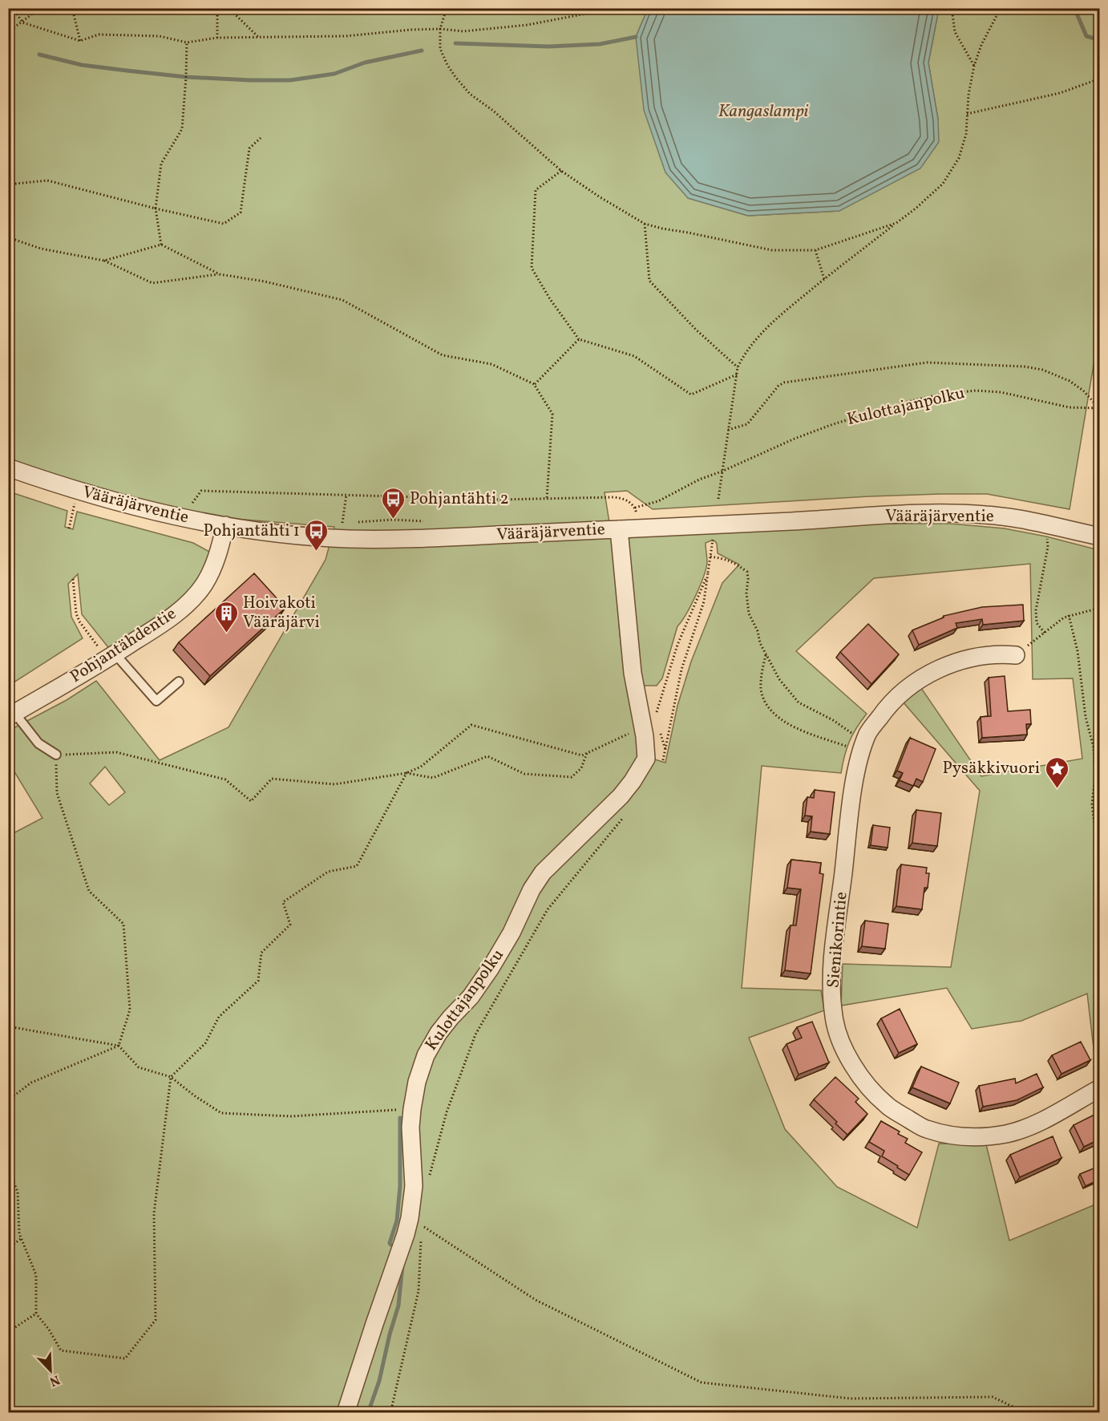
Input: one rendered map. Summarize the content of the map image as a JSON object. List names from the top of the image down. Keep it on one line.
{"streets":{"street":["Kulottajanpolku","Vääräjärventie","Pohjantähdentie","Sienikorintie"]},"crossings":[["Kulottajanpolku","Vääräjärventie"],["Vääräjärventie","Pohjantähdentie"]],"water":["Kangaslampi"],"places":{"bus stop":["Pohjantähti 2","Pohjantähti 1"],"building":["Hoivakoti Vääräjärvi"],"place":["Pysäkkivuori"]},"north":"bottom right"}
